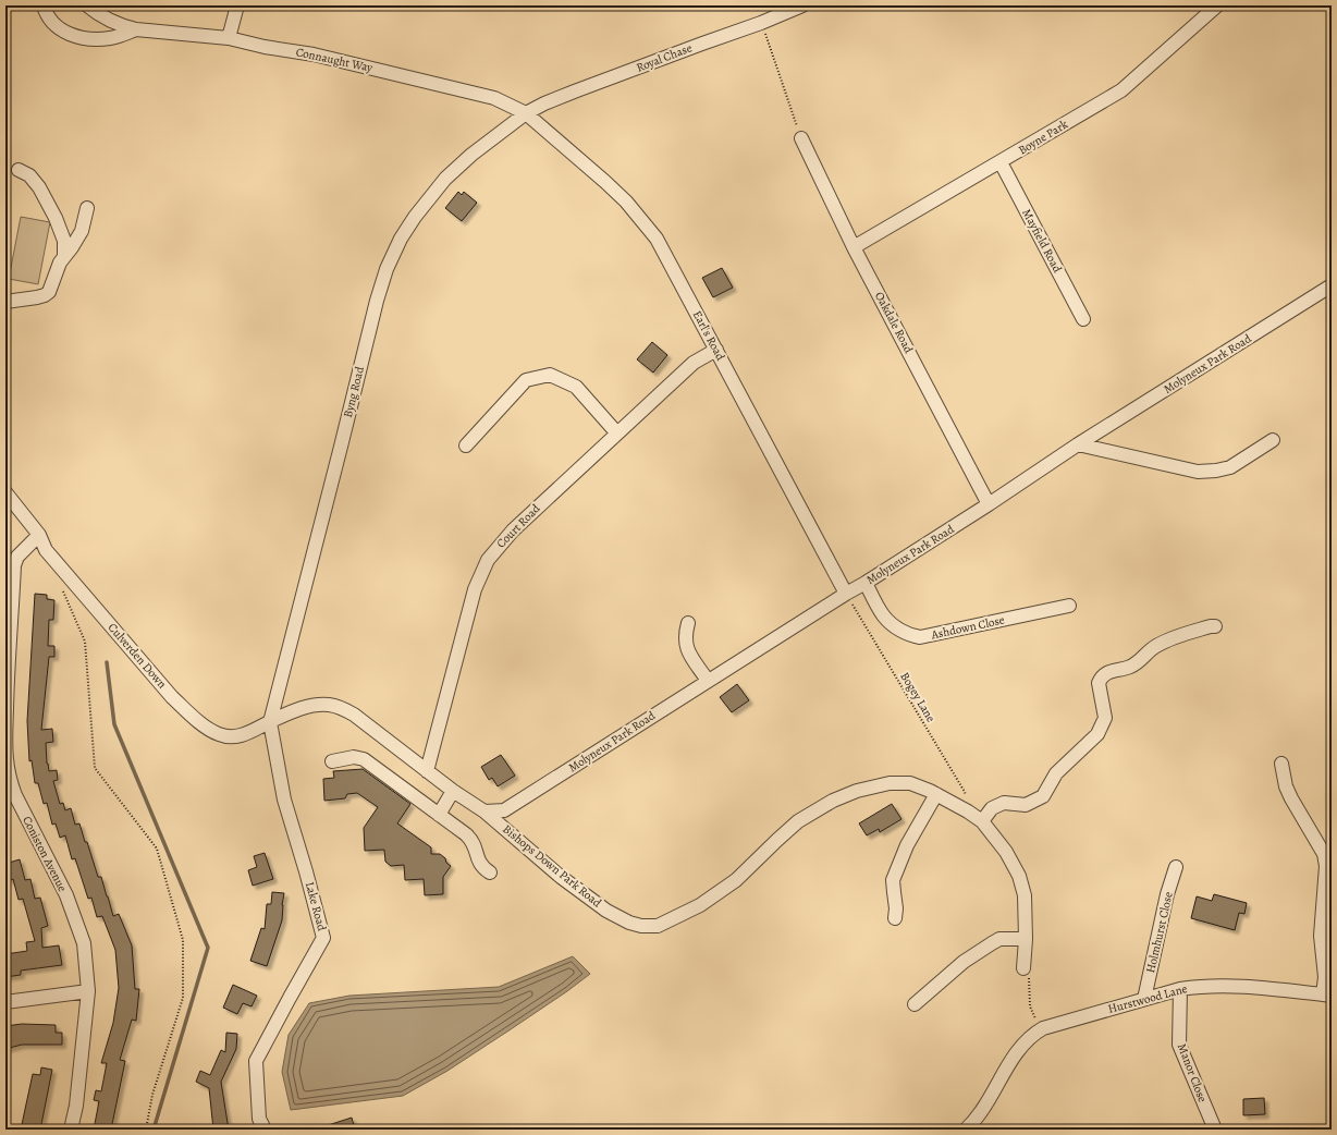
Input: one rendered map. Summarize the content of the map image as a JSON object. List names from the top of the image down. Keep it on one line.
{"streets":{"street":["Royal Chase","Connaught Way","Boyne Park","Mayfield Road","Oakdale Road","Earl's Road","Molyneux Park Road","Byng Road","Court Road","Ashdown Close","Culverden Down","Coniston Avenue","Bishops Down Park Road","Lake Road","Holmhurst Close","Hurstwood Lane","Manor Close"],"path":["Bogey Lane"]},"crossings":[["Royal Chase","Connaught Way"],["Royal Chase","Earl's Road"],["Royal Chase","Byng Road"],["Connaught Way","Earl's Road"],["Connaught Way","Byng Road"],["Boyne Park","Mayfield Road"],["Boyne Park","Oakdale Road"],["Oakdale Road","Molyneux Park Road"],["Earl's Road","Molyneux Park Road"],["Earl's Road","Byng Road"],["Earl's Road","Court Road"],["Earl's Road","Bogey Lane"],["Molyneux Park Road","Ashdown Close"],["Molyneux Park Road","Bogey Lane"],["Molyneux Park Road","Bishops Down Park Road"],["Byng Road","Culverden Down"],["Byng Road","Lake Road"],["Court Road","Bishops Down Park Road"],["Culverden Down","Coniston Avenue"],["Culverden Down","Bishops Down Park Road"],["Culverden Down","Lake Road"],["Bogey Lane","Bishops Down Park Road"],["Holmhurst Close","Hurstwood Lane"],["Hurstwood Lane","Manor Close"]]}
